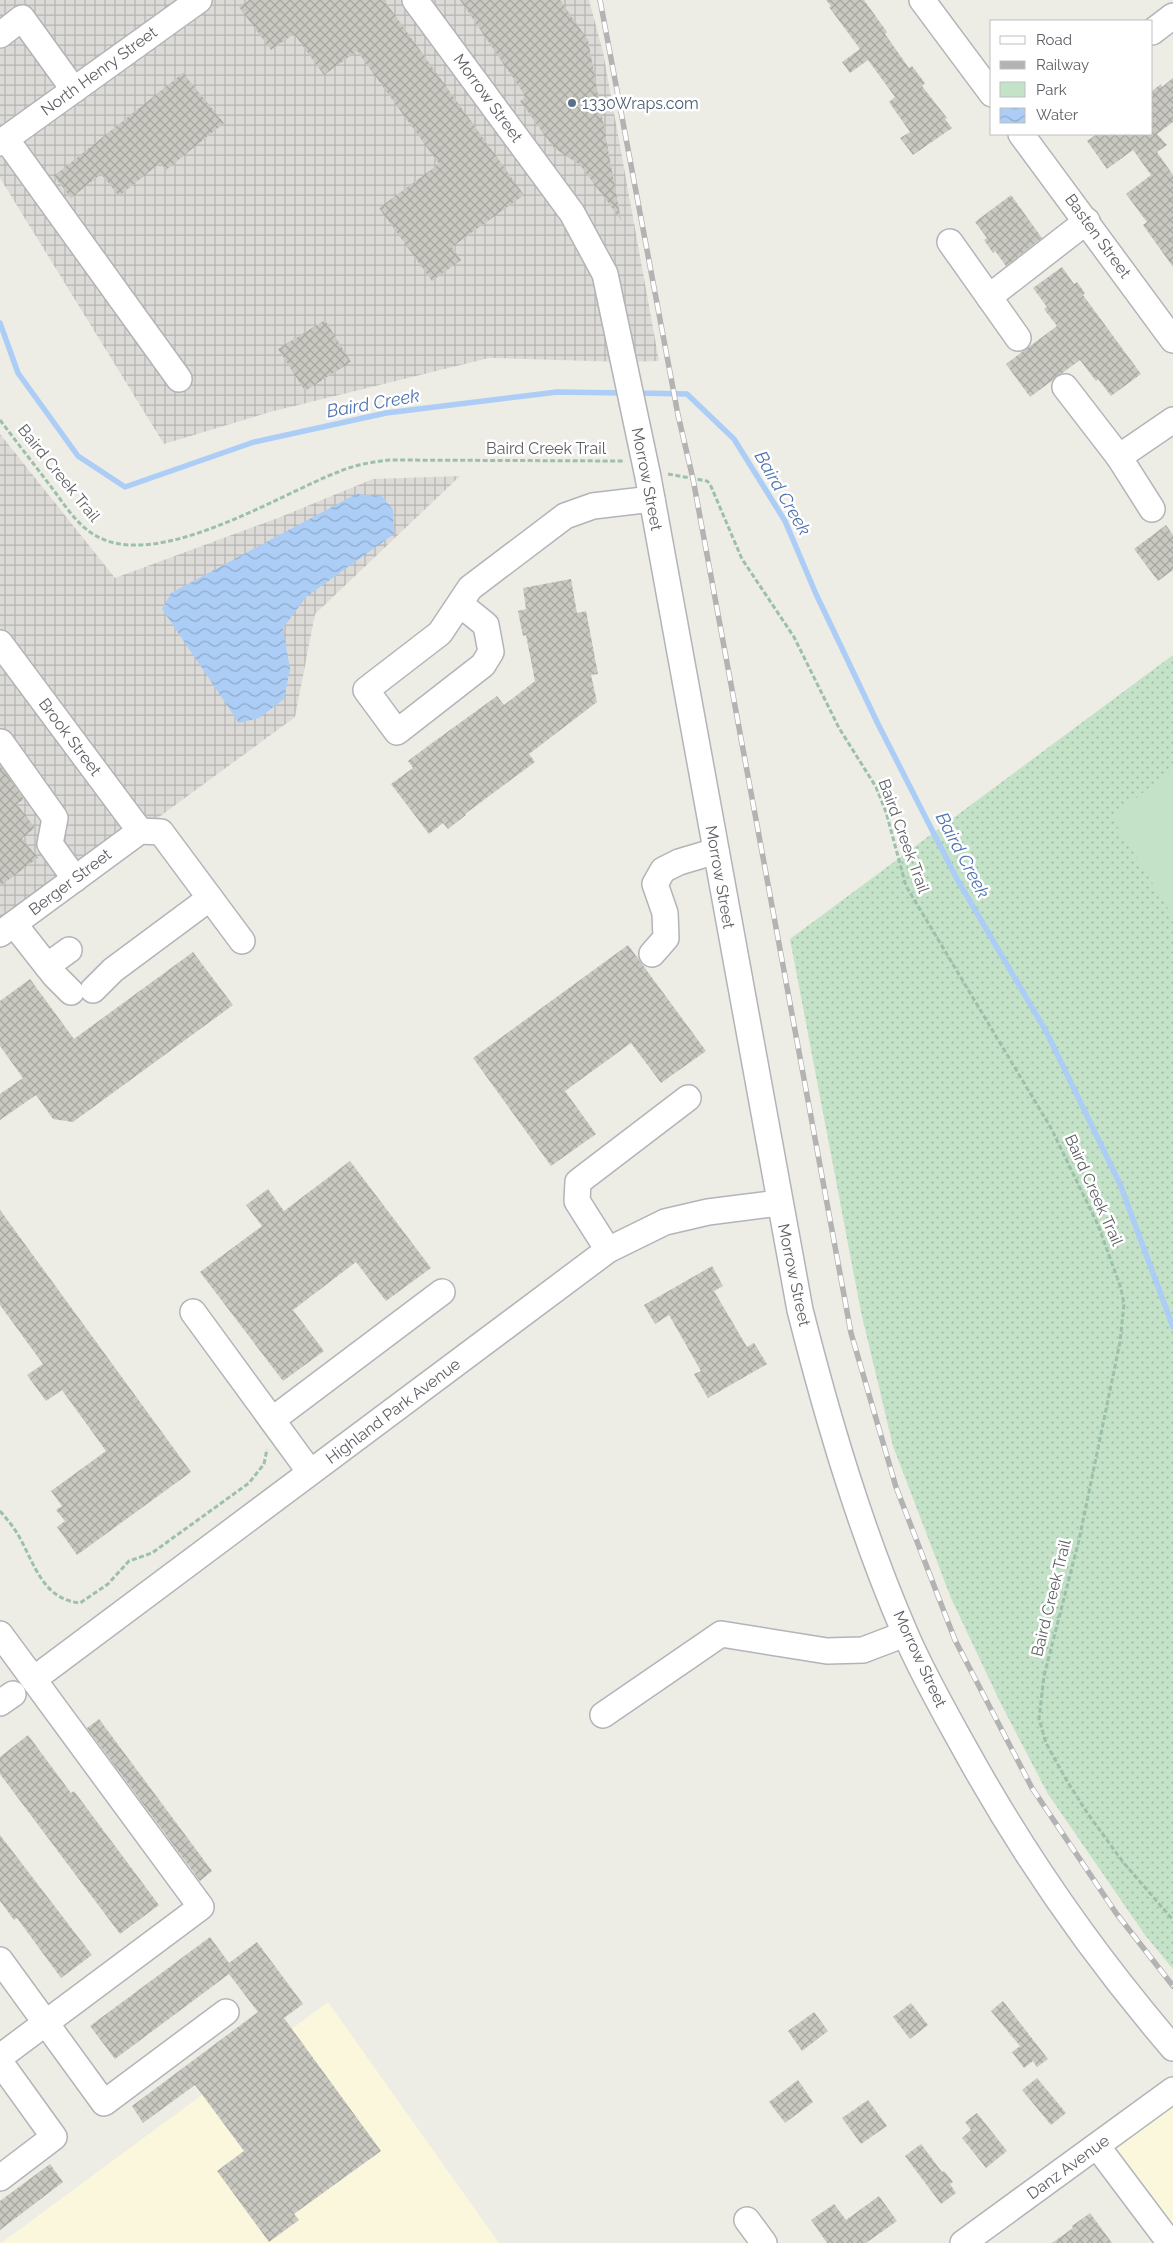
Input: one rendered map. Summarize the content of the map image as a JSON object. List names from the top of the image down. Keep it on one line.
{"streets":{"street":["North Henry Street","Morrow Street","Basten Street","Brook Street","Berger Street","Highland Park Avenue","Danz Avenue"],"path":["Baird Creek Trail"]},"crossings":[["Morrow Street","Baird Creek Trail"],["Morrow Street","Highland Park Avenue"],["Brook Street","Berger Street"]],"water":["Baird Creek"],"places":["1330Wraps.com"],"legend":["Road","Railway","Park","Water"]}
